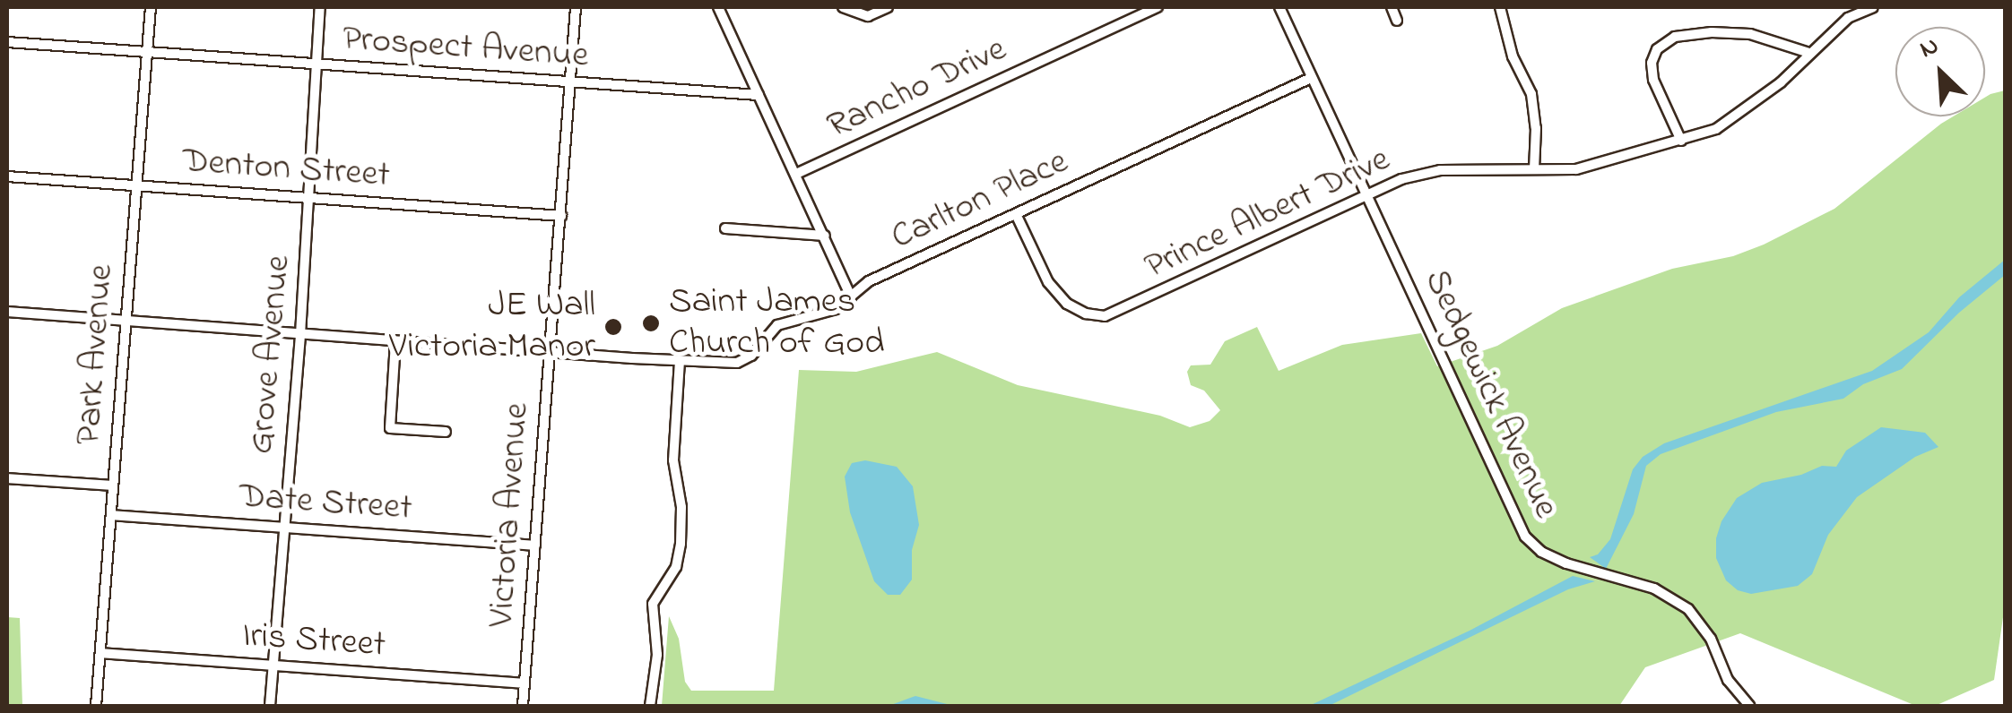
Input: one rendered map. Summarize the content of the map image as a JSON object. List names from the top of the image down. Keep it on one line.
{"streets":{"street":["Prospect Avenue","Rancho Drive","Denton Street","Carlton Place","Prince Albert Drive","Park Avenue","Grove Avenue","Sedgewick Avenue","Date Street","Victoria Avenue","Iris Street"]},"crossings":[["Prospect Avenue","Park Avenue"],["Prospect Avenue","Grove Avenue"],["Prospect Avenue","Victoria Avenue"],["Denton Street","Park Avenue"],["Denton Street","Grove Avenue"],["Denton Street","Victoria Avenue"],["Carlton Place","Prince Albert Drive"],["Carlton Place","Park Avenue"],["Carlton Place","Grove Avenue"],["Carlton Place","Sedgewick Avenue"],["Carlton Place","Victoria Avenue"],["Prince Albert Drive","Sedgewick Avenue"],["Park Avenue","Date Street"],["Park Avenue","Iris Street"],["Grove Avenue","Date Street"],["Grove Avenue","Iris Street"],["Date Street","Victoria Avenue"],["Victoria Avenue","Iris Street"]],"places":["Saint James Church of God","JE Wall Victoria Manor"],"north":"top left"}
